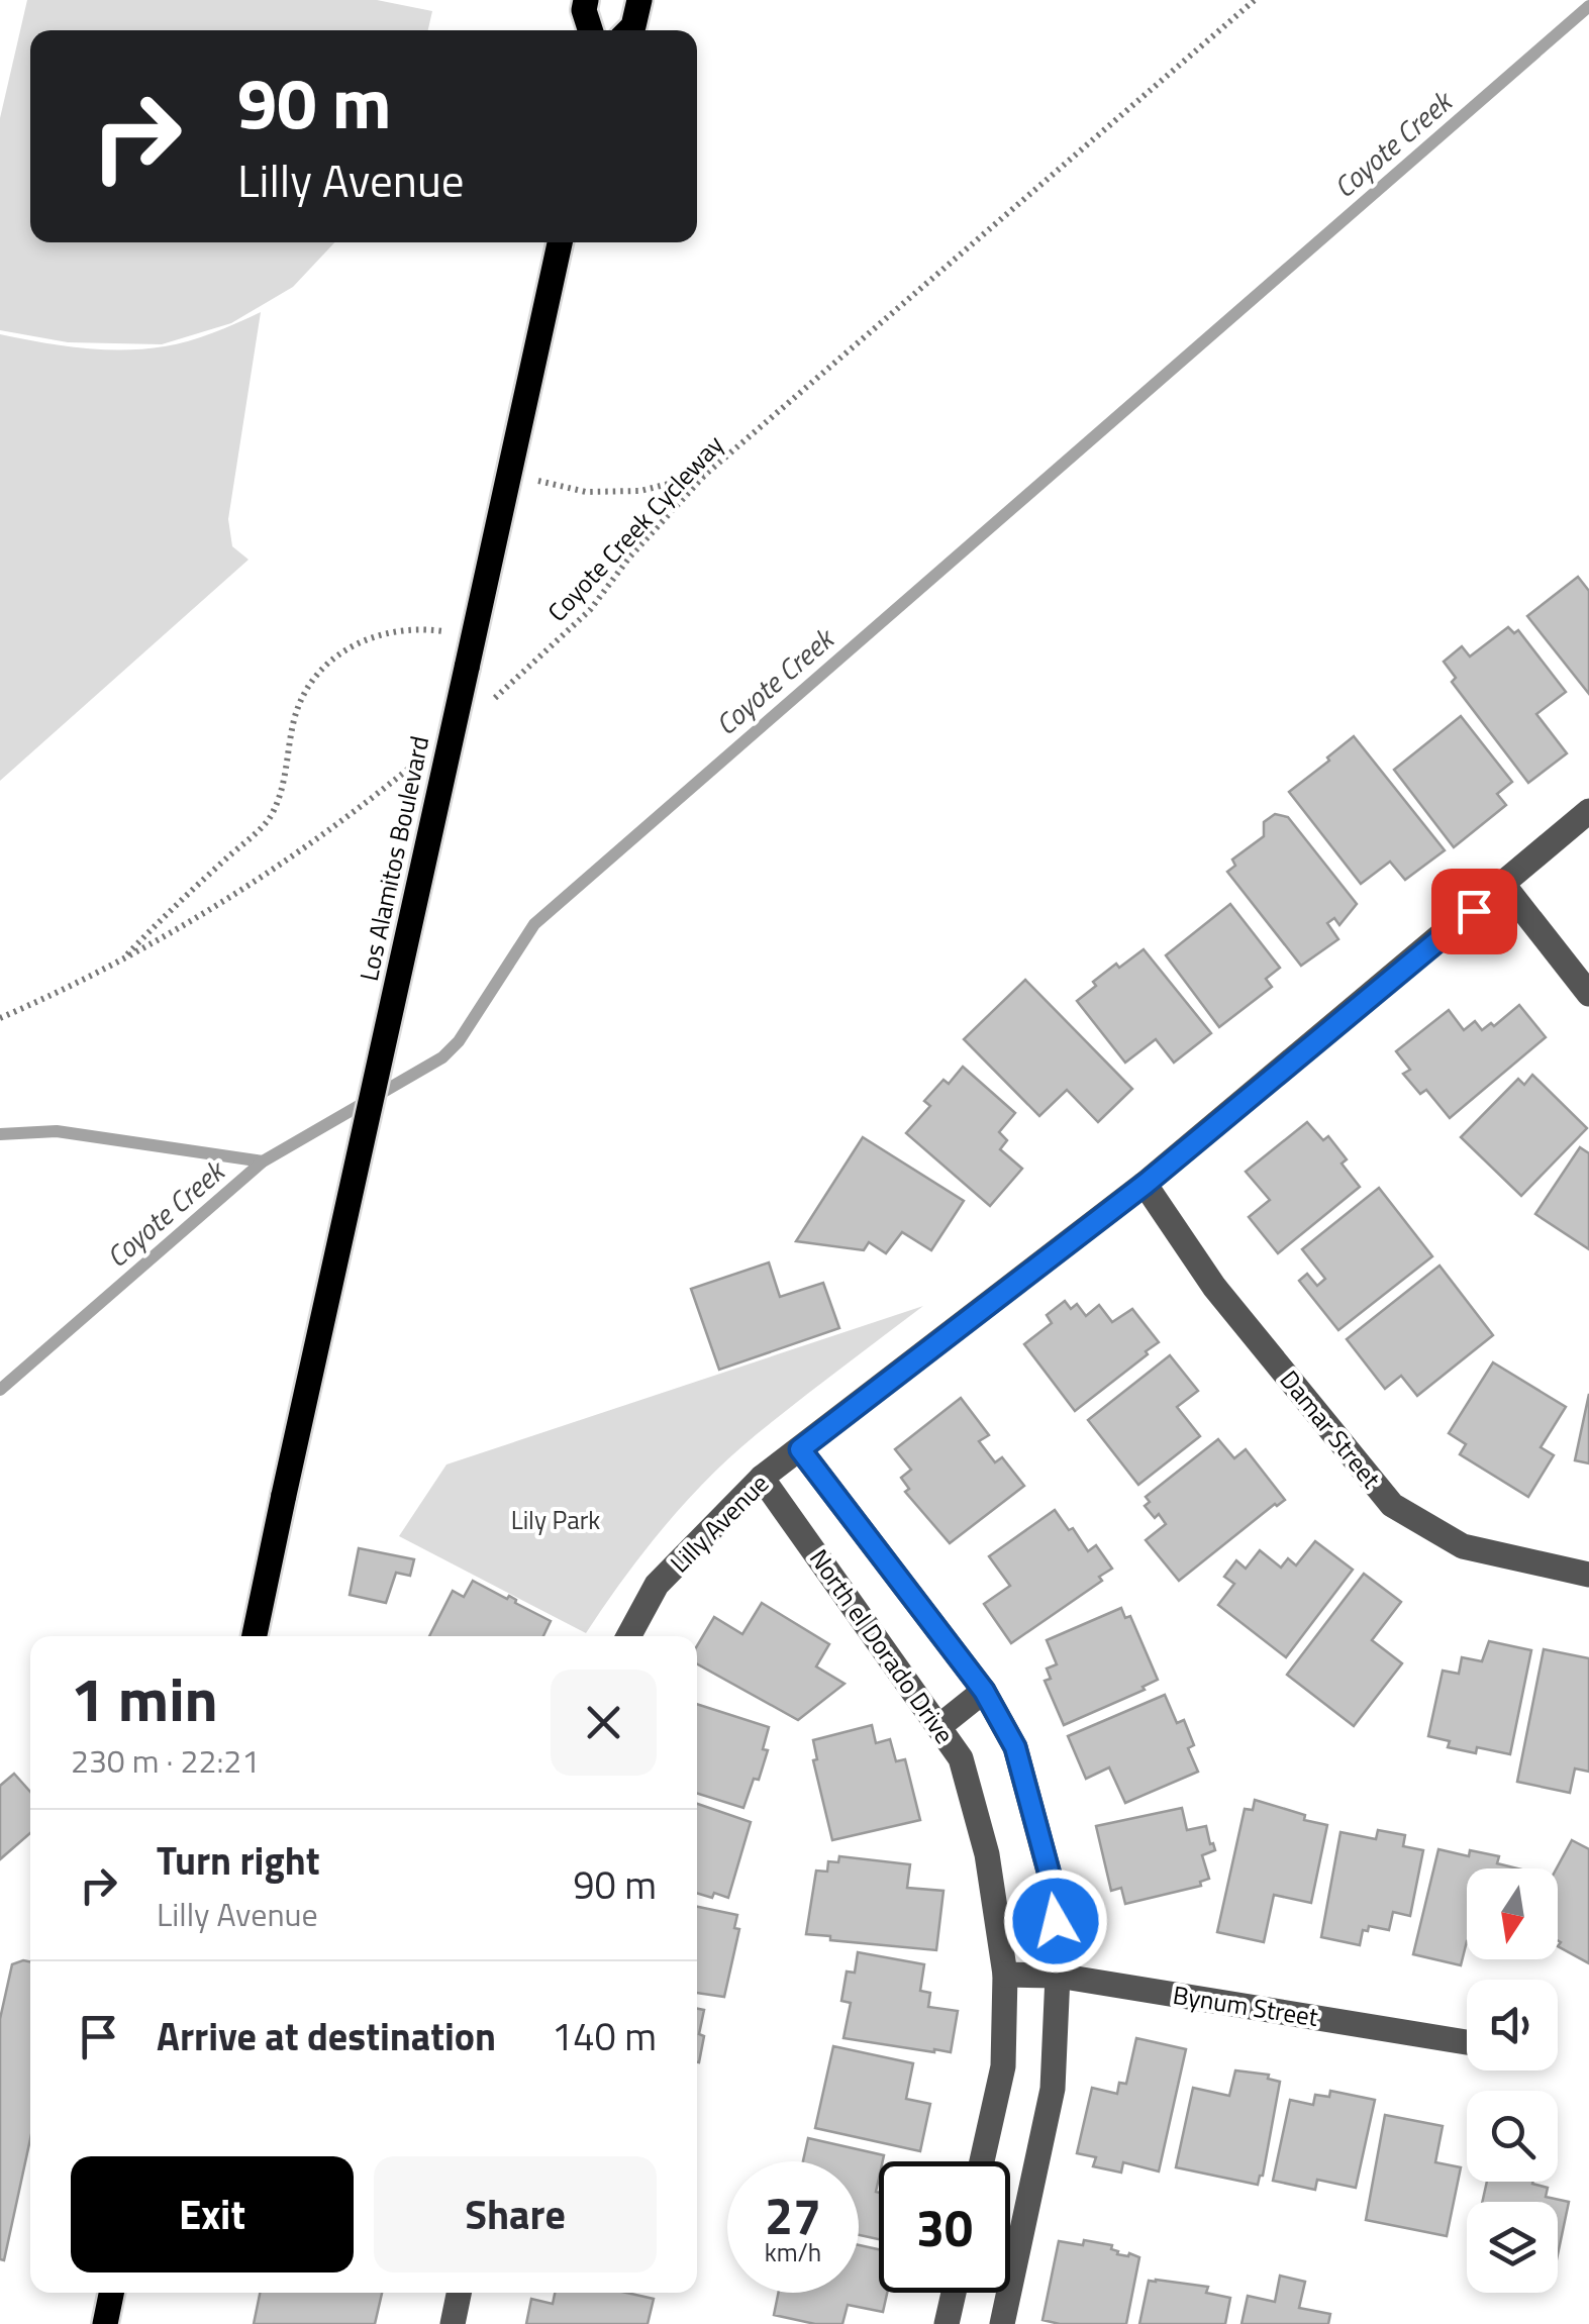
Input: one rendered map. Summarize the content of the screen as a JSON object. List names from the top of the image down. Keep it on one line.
{"streets":{"main road":["Los Alamitos Boulevard"],"street":["Damar Street","Lilly Avenue","North el Dorado Drive","Bynum Street"],"path":["Coyote Creek Cycleway"]},"crossings":[["Damar Street","Lilly Avenue"],["Lilly Avenue","North el Dorado Drive"],["North el Dorado Drive","Bynum Street"]],"water":["Coyote Creek"],"parks":["Lily Park"],"north":"bottom","page":{"turn":["90 m","Lilly Avenue"],"heading":["1 min","230 m · 22:21"],"list":[{"name":"Turn right","note":"Lilly Avenue","value":"90 m"},{"name":"Arrive at destination","value":"140 m"}],"buttons":["Exit","Share"],"speed":"27 km/h","limit":"30"}}
